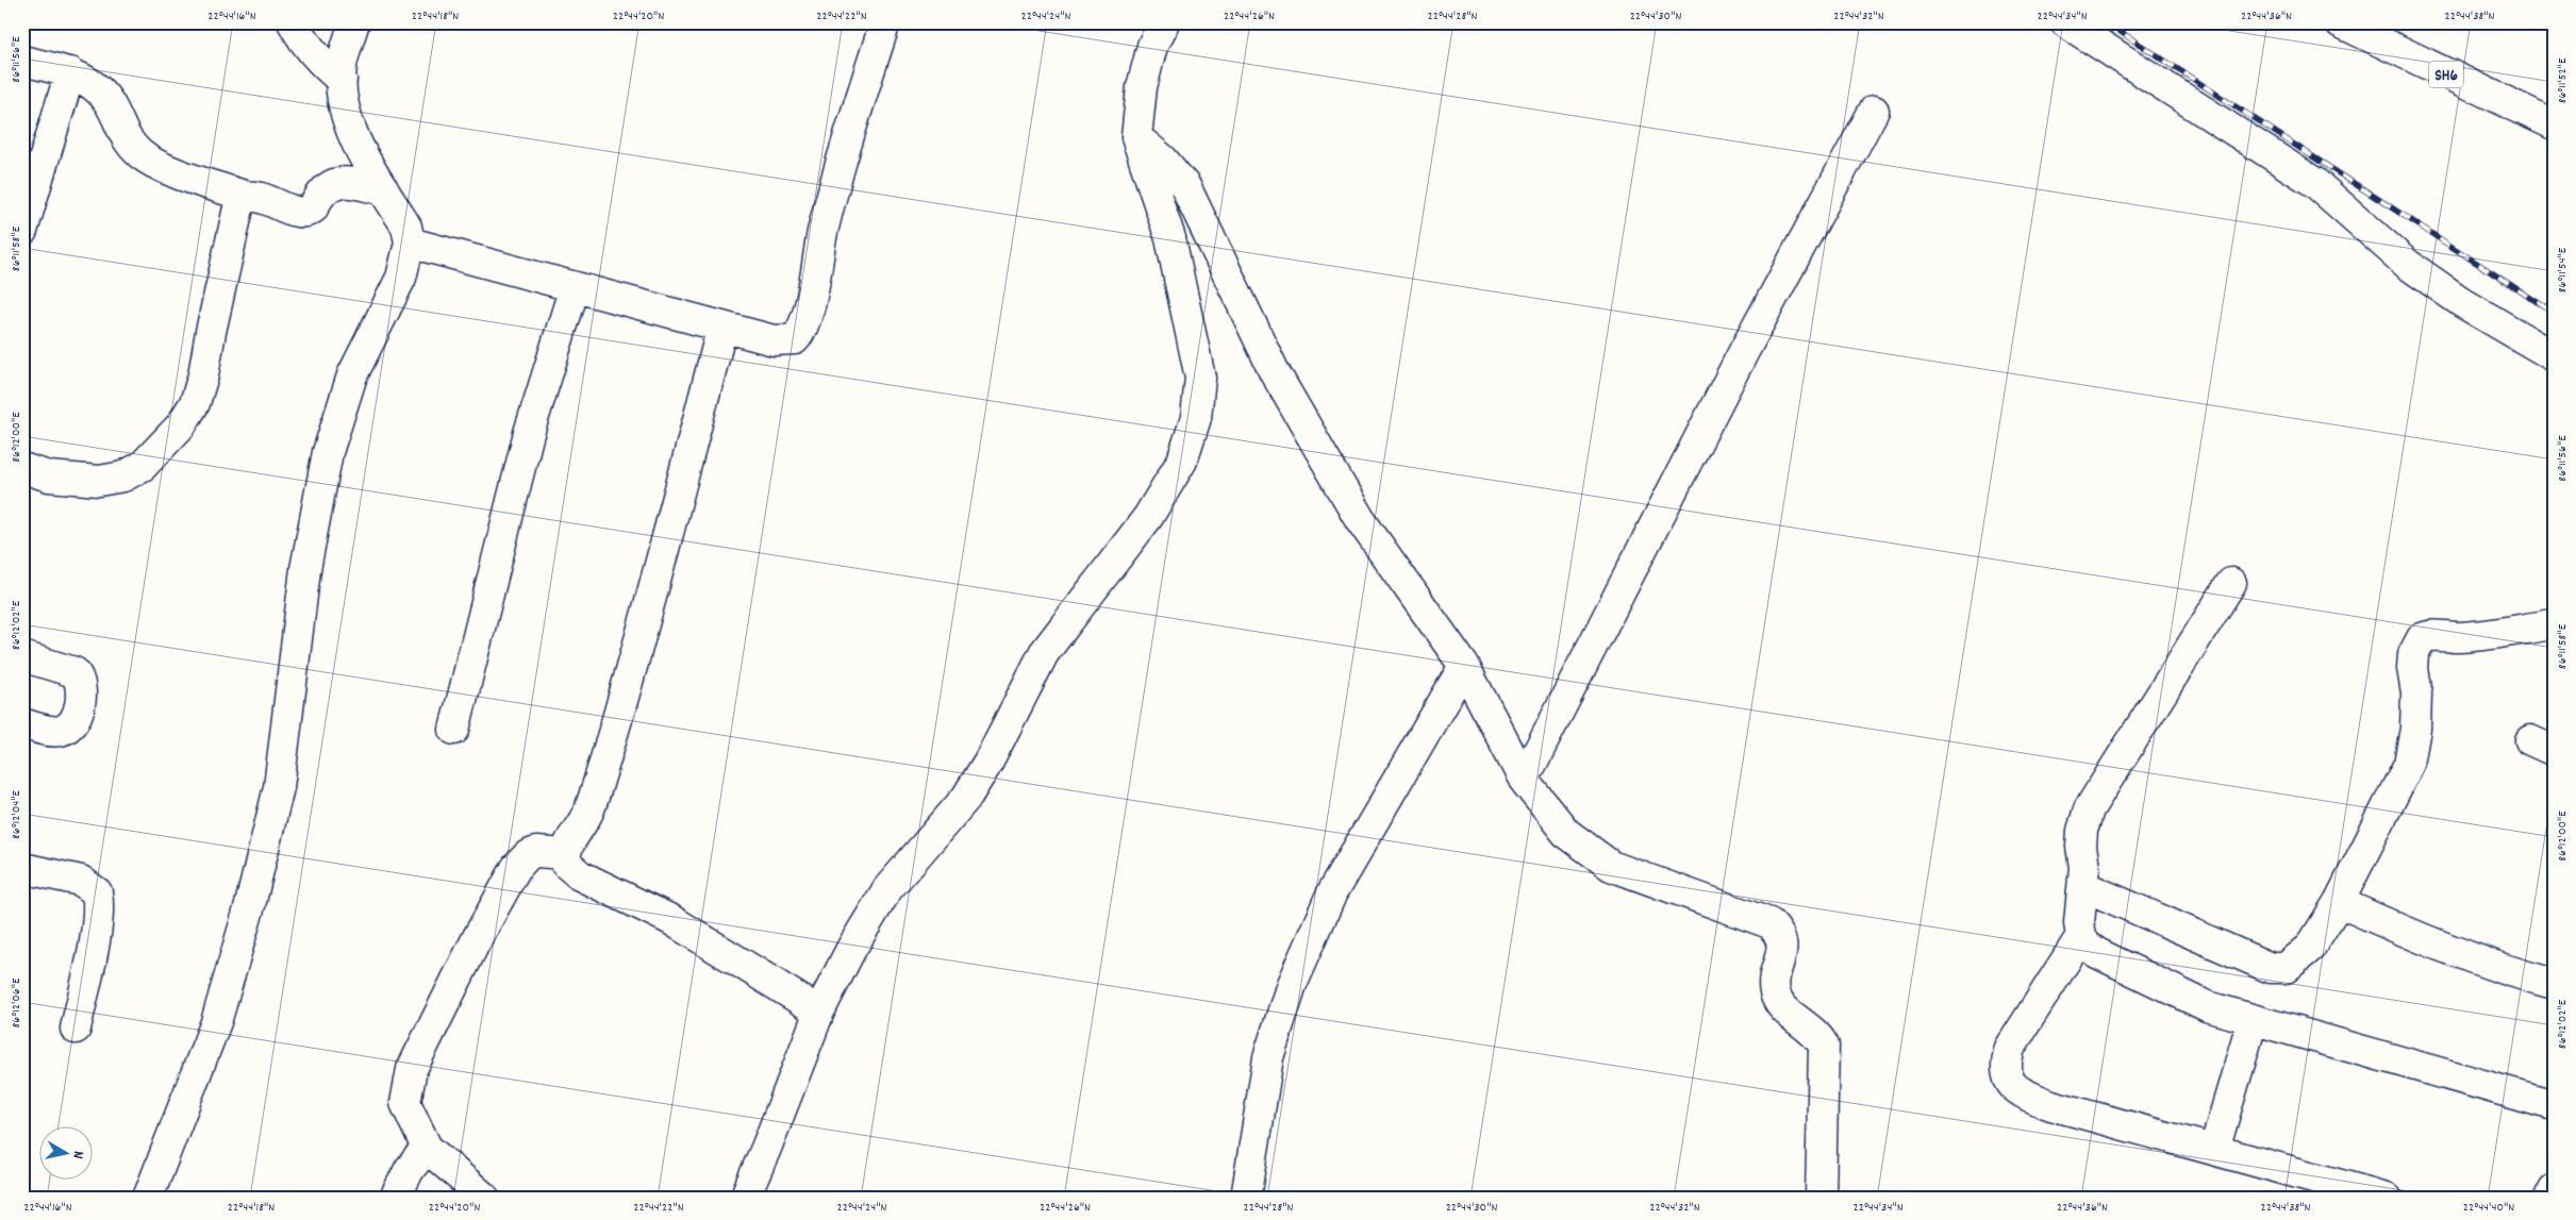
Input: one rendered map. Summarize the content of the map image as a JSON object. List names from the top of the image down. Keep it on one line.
{"streets":{"street":["SH6"]},"north":"right","coordinates":["22°44'16\"N","22°44'18\"N","22°44'20\"N","22°44'22\"N","22°44'24\"N","22°44'26\"N","22°44'28\"N","22°44'30\"N","22°44'32\"N","22°44'34\"N","22°44'36\"N","22°44'38\"N","86°11'56\"E","86°11'52\"E","86°11'58\"E","86°11'54\"E","86°12'00\"E","86°12'02\"E","86°12'04\"E","86°12'06\"E","22°44'40\"N"]}
